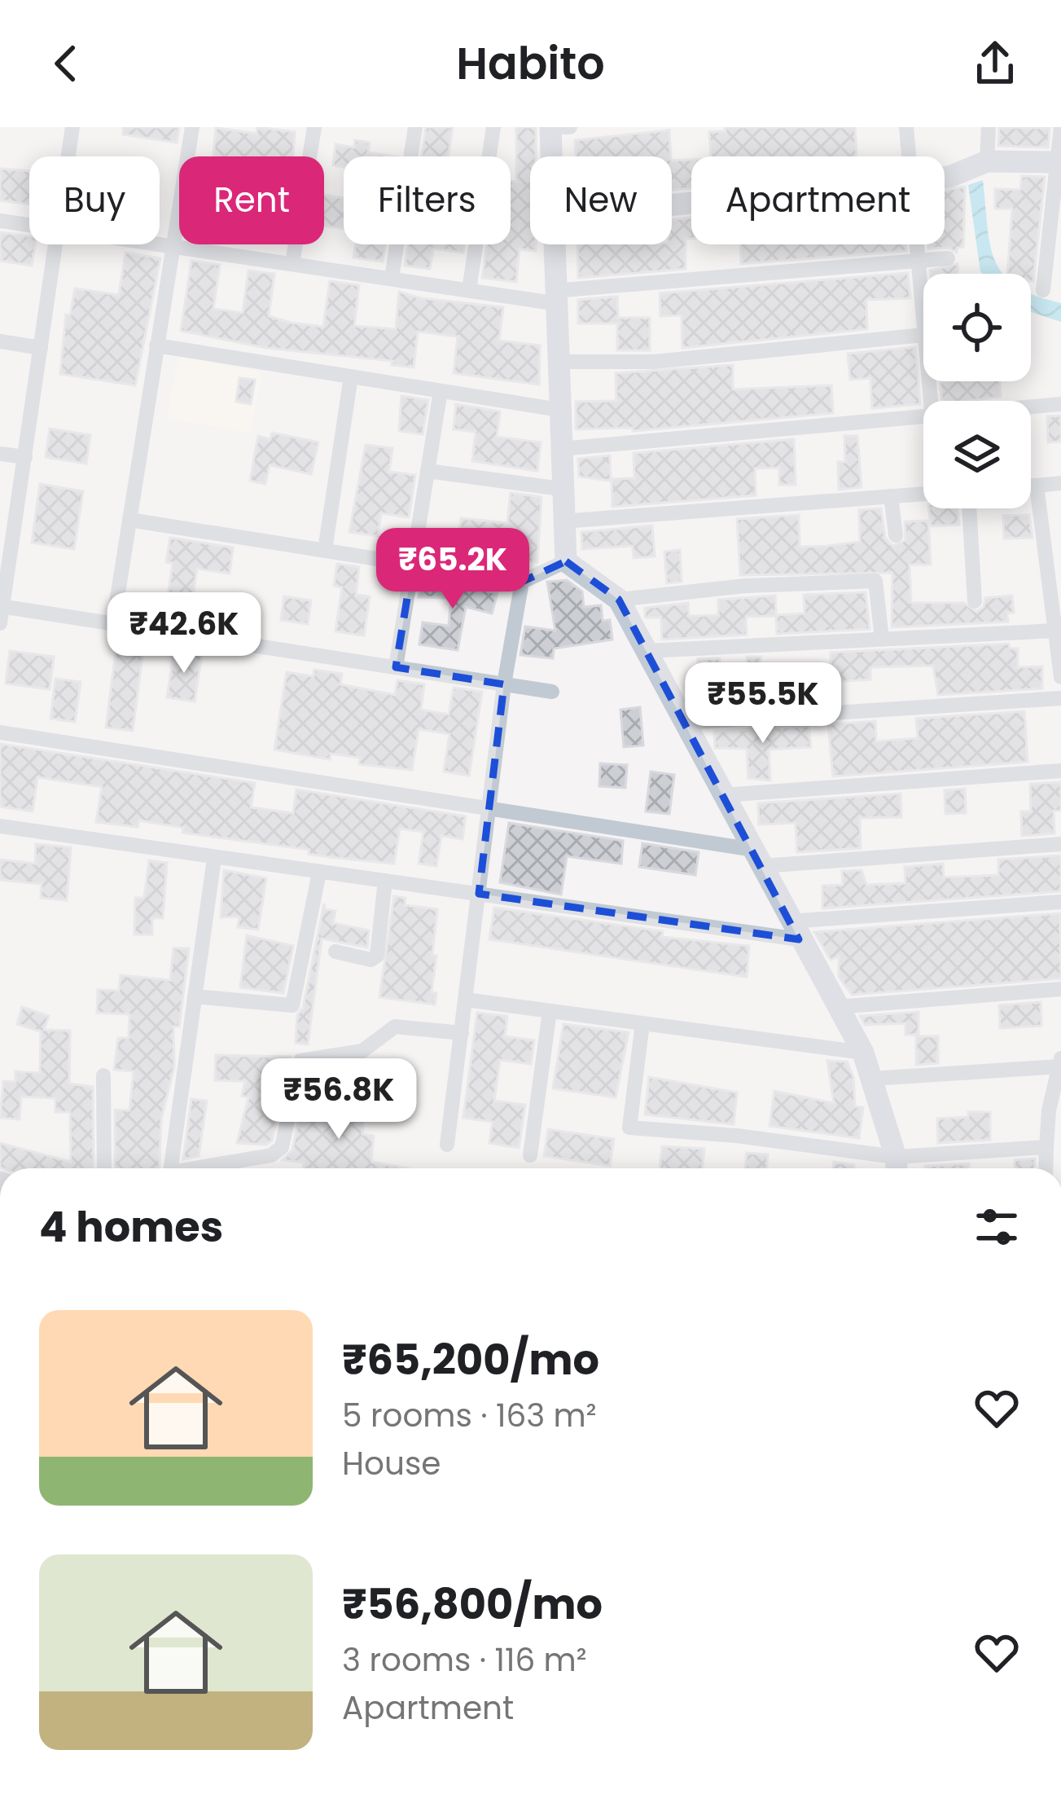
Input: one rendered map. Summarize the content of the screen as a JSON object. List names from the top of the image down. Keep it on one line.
{"page":{"header":"Habito","chip":["Buy","Rent","Filters","New","Apartment"],"price":["₹65.2K","₹42.6K","₹55.5K","₹56.8K"],"heading":"4 homes","list":[{"name":"₹65,200/mo","note":"5 rooms · 163 m² · House"},{"name":"₹56,800/mo","note":"3 rooms · 116 m² · Apartment"}]}}
